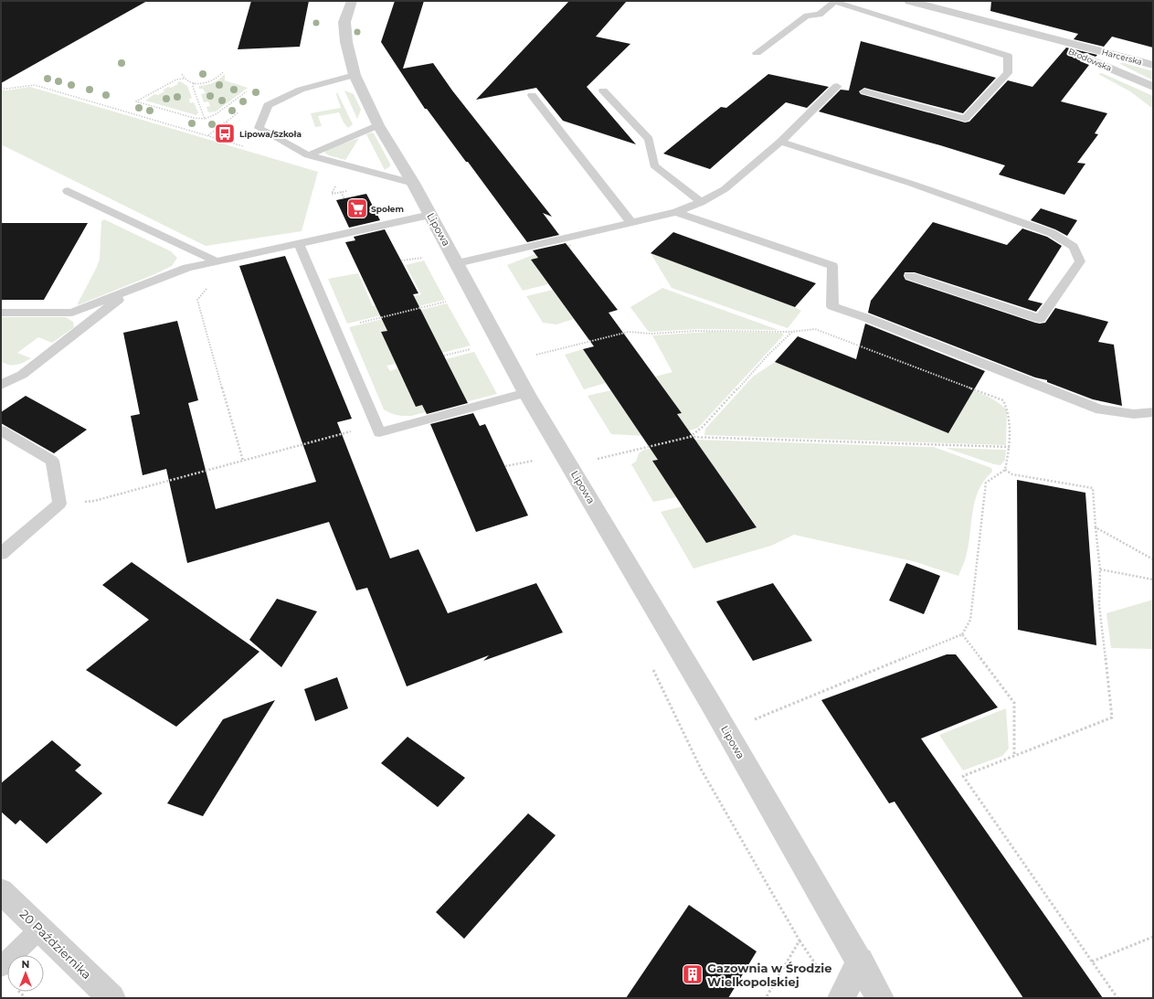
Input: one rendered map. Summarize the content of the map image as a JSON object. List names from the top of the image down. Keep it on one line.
{"streets":{"street":["Harcerska","Brodowska","Lipowa","20 Października"]},"crossings":[["Harcerska","Brodowska"]],"places":{"bus stop":["Lipowa/Szkoła"],"supermarket":["Społem"],"building":["Gazownia w Środzie Wielkopolskiej"]},"north":"top"}
